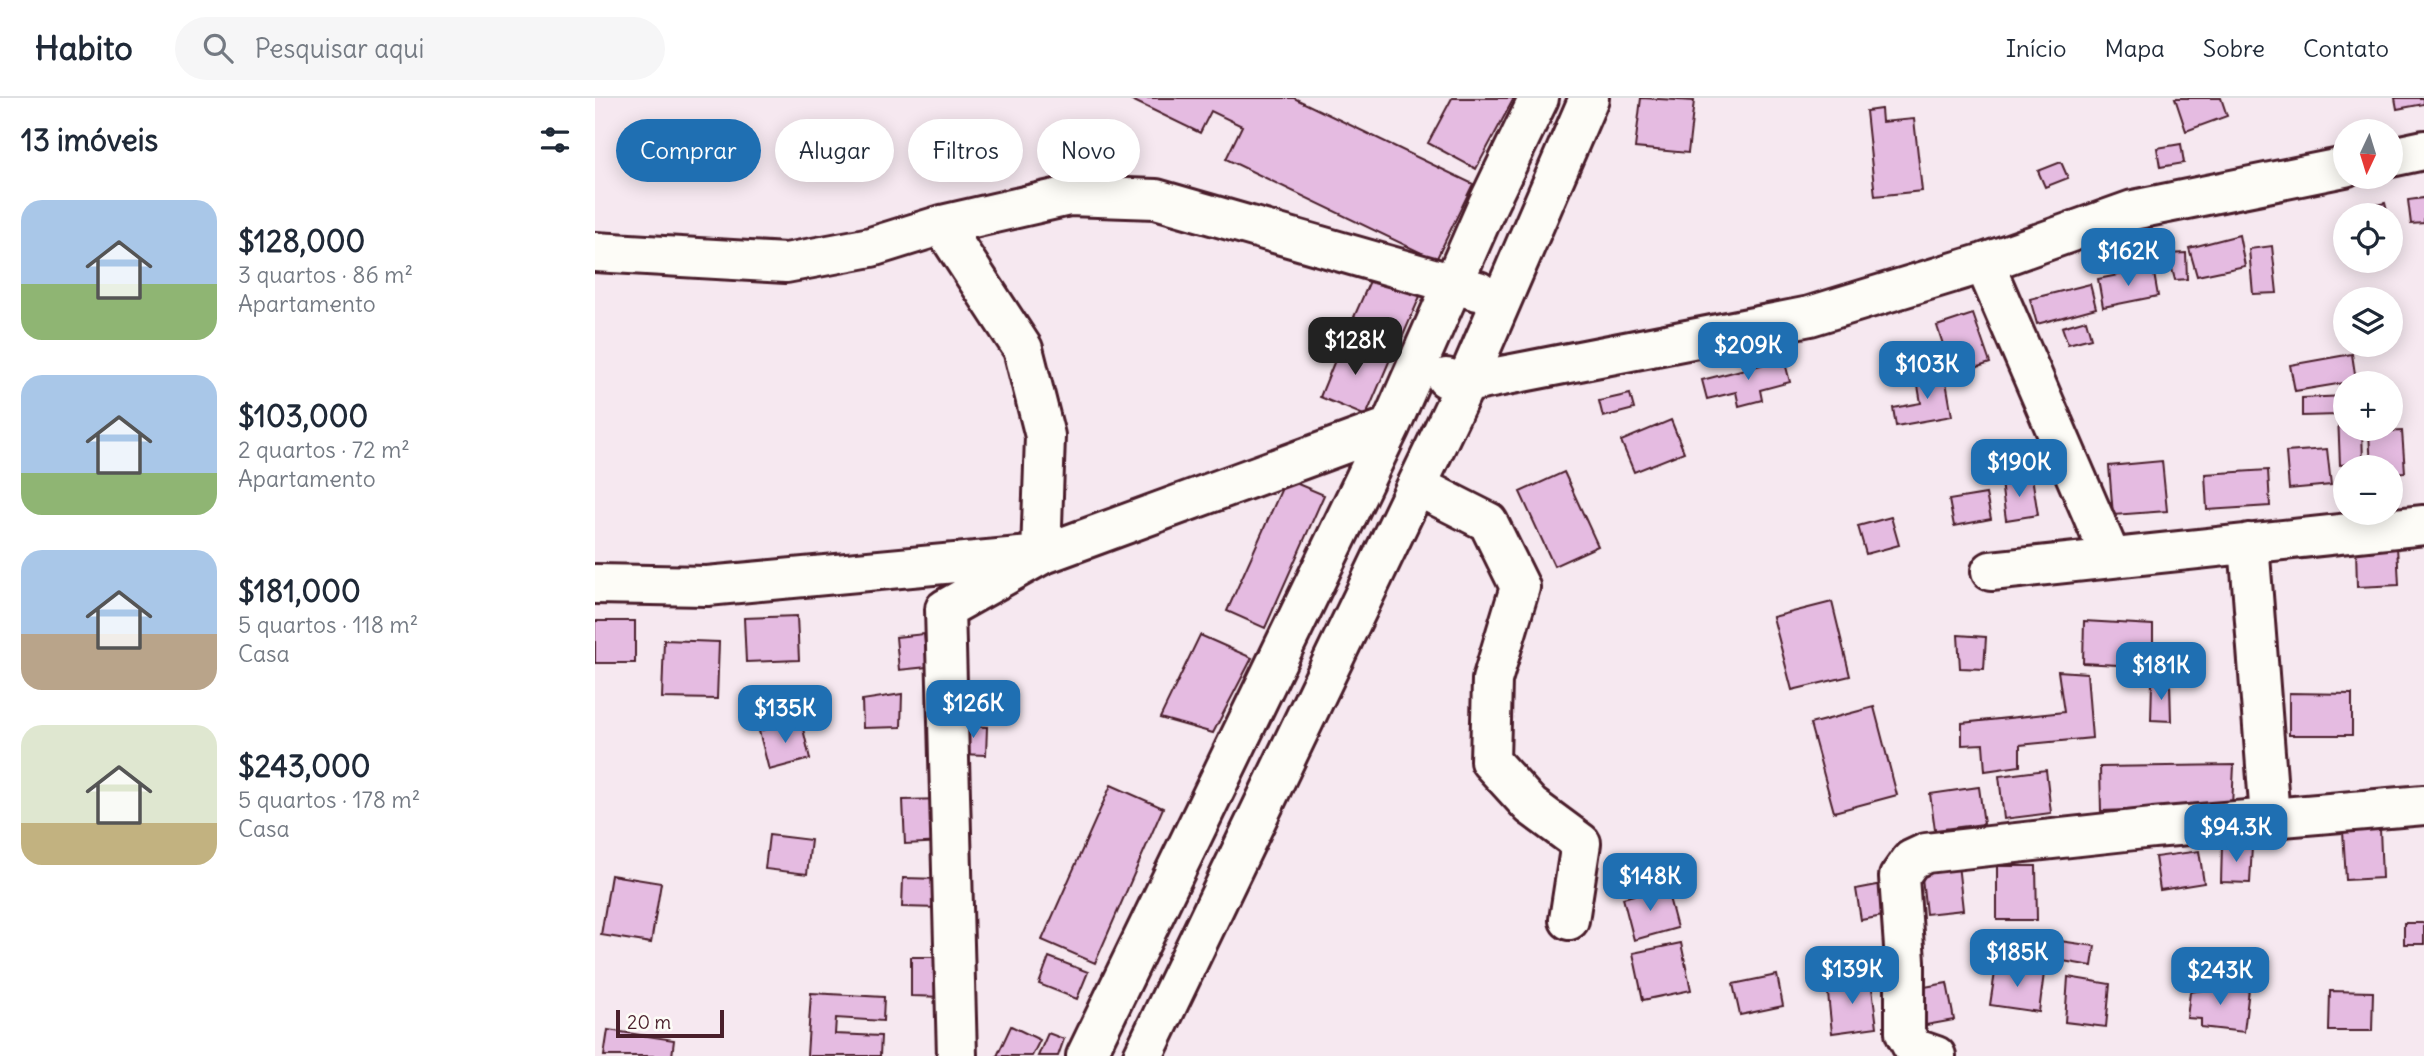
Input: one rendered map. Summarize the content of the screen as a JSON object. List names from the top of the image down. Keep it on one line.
{"scale_bar":"20 m","north":"bottom","page":{"header":"Habito","search":"Pesquisar aqui","nav":["Início","Mapa","Sobre","Contato"],"heading":"13 imóveis","map_buttons":["+","−"],"chip":["Comprar","Alugar","Filtros","Novo"],"list":[{"name":"$128,000","note":"3 quartos · 86 m² · Apartamento"},{"name":"$103,000","note":"2 quartos · 72 m² · Apartamento"},{"name":"$181,000","note":"5 quartos · 118 m² · Casa"},{"name":"$243,000","note":"5 quartos · 178 m² · Casa"}],"price":["$162K","$128K","$209K","$103K","$190K","$181K","$126K","$135K","$94.3K","$148K","$185K","$139K","$243K"],"scale":"20 m"}}
